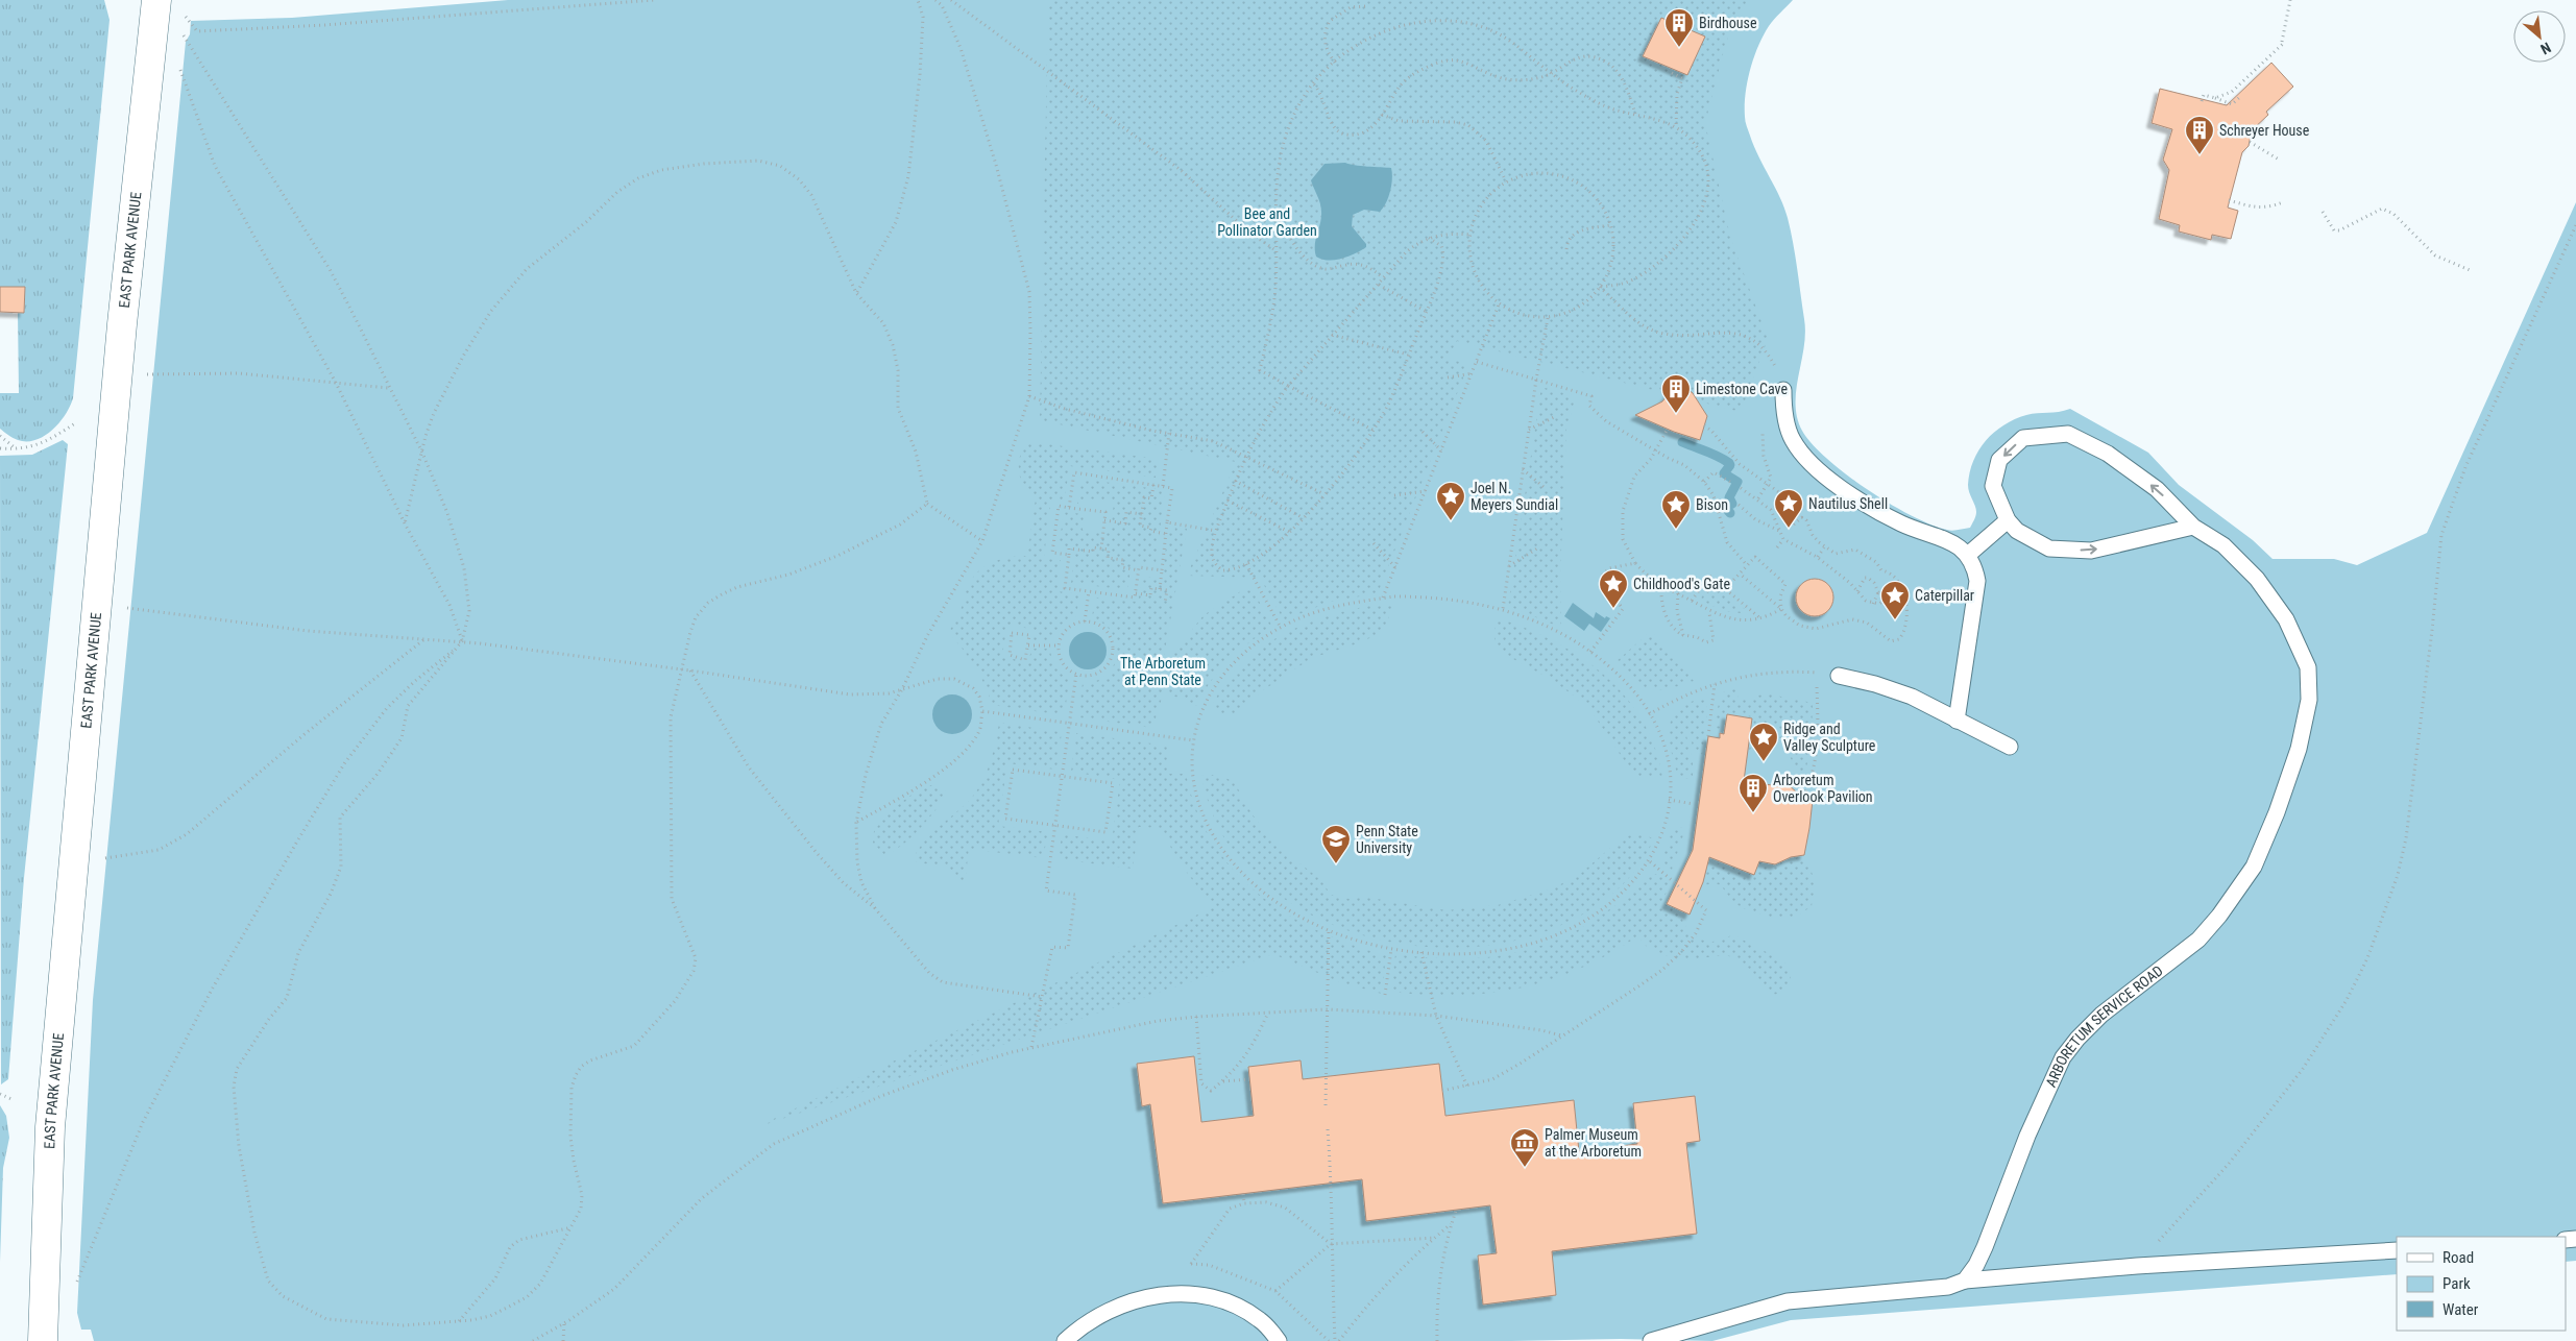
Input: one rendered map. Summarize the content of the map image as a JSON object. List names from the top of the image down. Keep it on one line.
{"streets":{"main road":["EAST PARK AVENUE"],"lane":["ARBORETUM SERVICE ROAD"]},"parks":["Bee and Pollinator Garden","The Arboretum at Penn State"],"places":{"building":["Birdhouse","Schreyer House","Limestone Cave","Arboretum Overlook Pavilion"],"place":["Joel N. Meyers Sundial","Nautilus Shell","Bison","Childhood's Gate","Caterpillar","Ridge and Valley Sculpture"],"school or university":["Penn State University"],"museum":["Palmer Museum at the Arboretum"]},"legend":["Road","Park","Water"],"north":"bottom right"}
